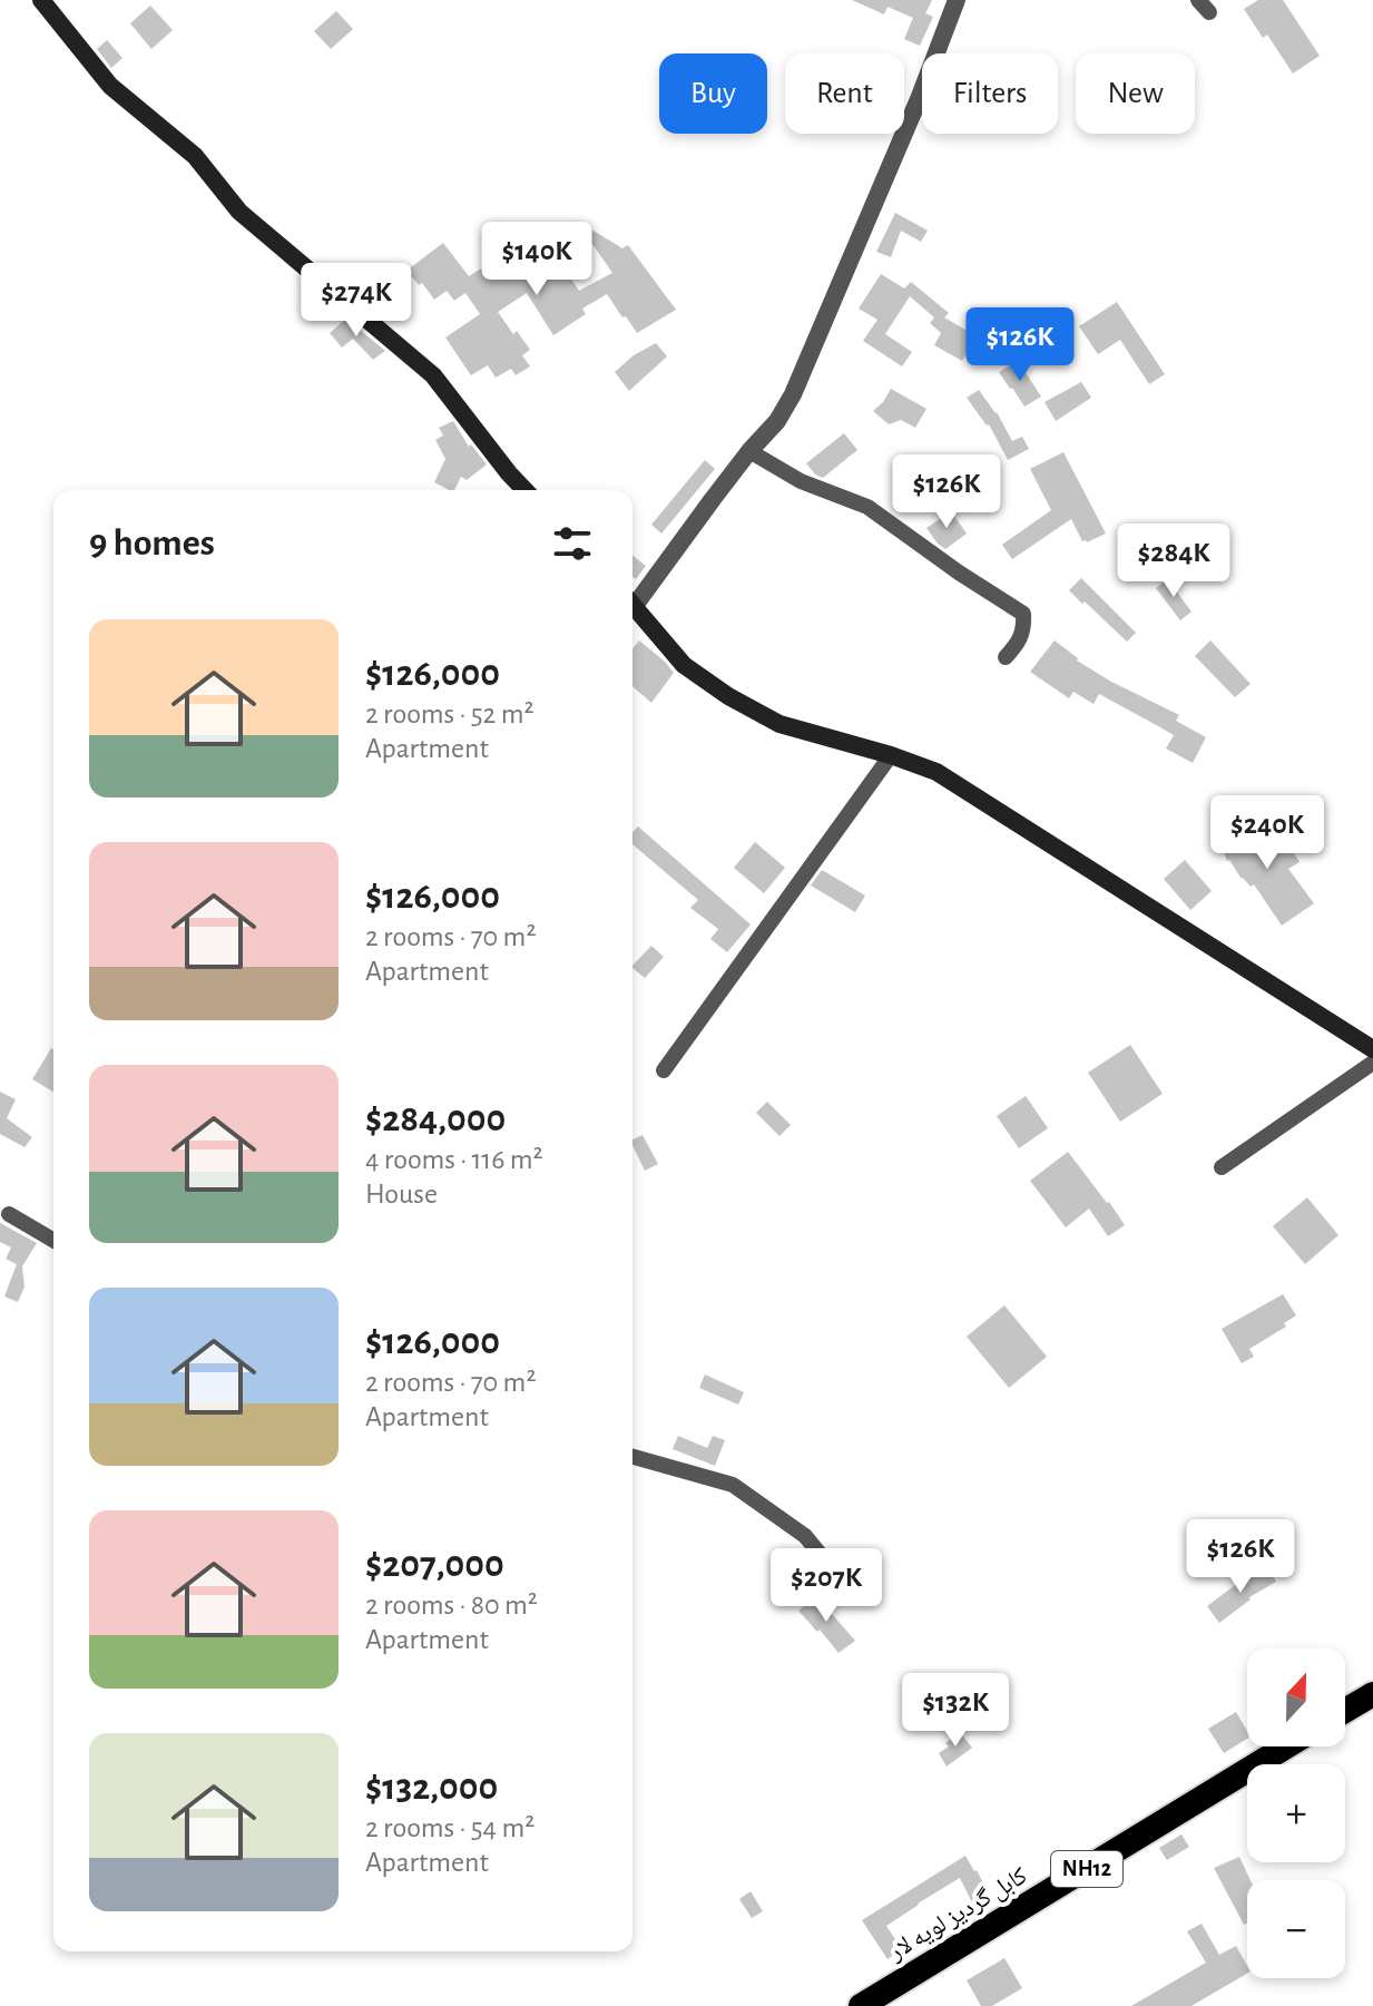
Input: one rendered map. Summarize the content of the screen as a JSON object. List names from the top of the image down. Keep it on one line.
{"streets":{"highway":["NH12","کابل گردیز لویه لار"]},"north":"top","page":{"chip":["Buy","Rent","Filters","New"],"price":["$140K","$274K","$126K","$126K","$284K","$240K","$126K","$207K","$132K"],"heading":"9 homes","list":[{"name":"$126,000","note":"2 rooms · 52 m² · Apartment"},{"name":"$126,000","note":"2 rooms · 70 m² · Apartment"},{"name":"$284,000","note":"4 rooms · 116 m² · House"},{"name":"$126,000","note":"2 rooms · 70 m² · Apartment"},{"name":"$207,000","note":"2 rooms · 80 m² · Apartment"},{"name":"$132,000","note":"2 rooms · 54 m² · Apartment"}],"map_buttons":["+","−"]}}
